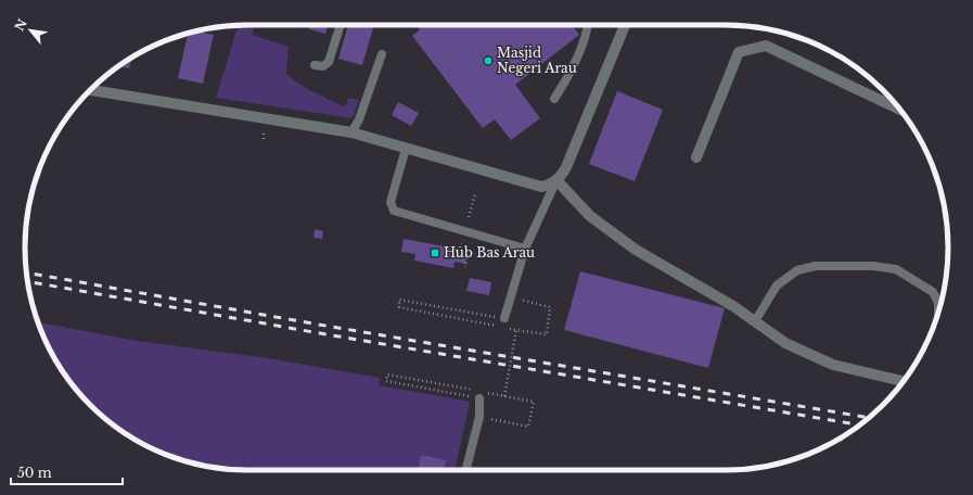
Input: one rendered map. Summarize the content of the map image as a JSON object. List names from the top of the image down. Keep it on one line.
{"places":{"other":["Masjid Negeri Arau"],"transit":["Hub Bas Arau"]},"scale_bar":"50 m","north":"top left"}
